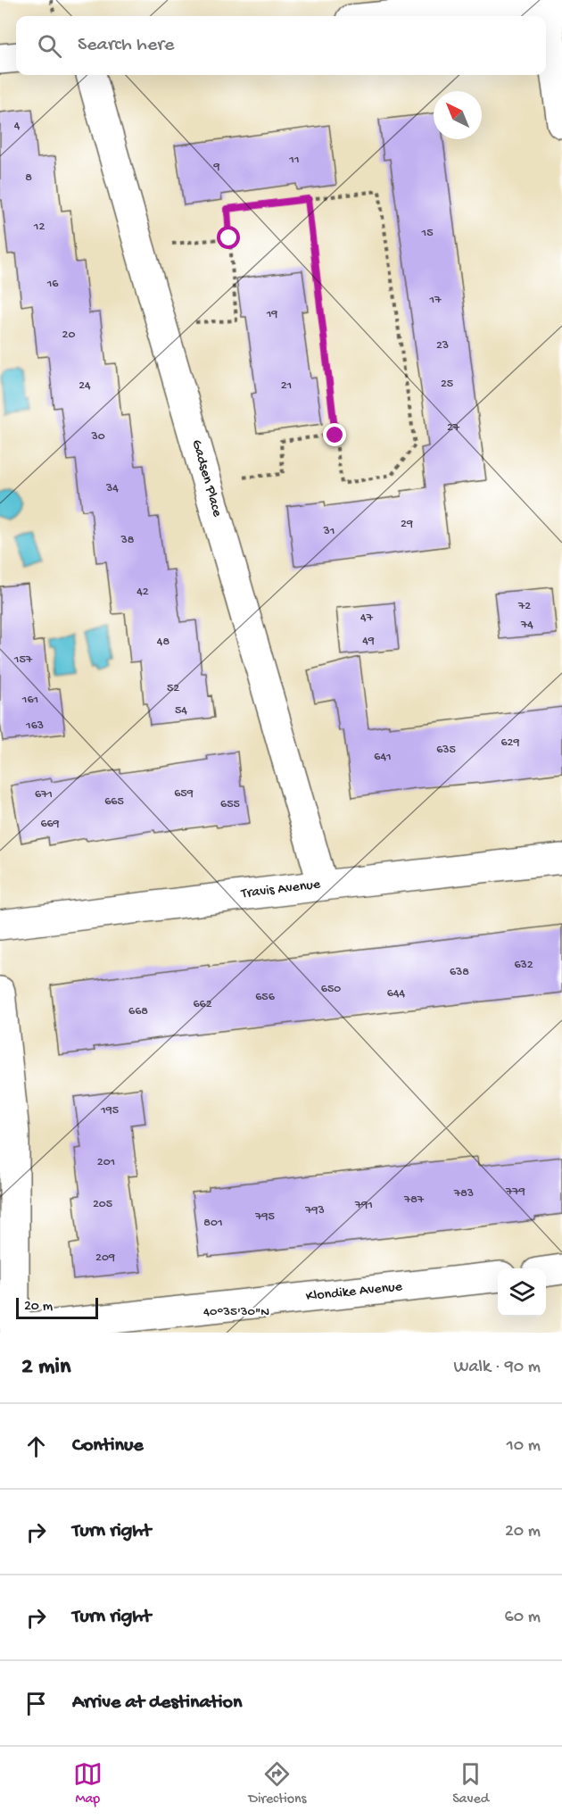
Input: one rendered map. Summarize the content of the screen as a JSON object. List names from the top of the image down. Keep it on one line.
{"streets":{"street":["Gadsen Place","Travis Avenue","Klondike Avenue"]},"crossings":[["Gadsen Place","Travis Avenue"]],"house_numbers":["4","11","9","8","12","15","16","17","19","20","23","25","24","21","27","30","34","29","31","38","42","72","47","74","49","48","157","52","161","54","163","629","635","641","659","671","665","655","669","632","638","650","644","656","662","668","195","201","779","783","787","205","791","793","795","801","209"],"scale_bar":"20 m","north":"top left","page":{"search":"Search here","scale":"20 m","heading":["2 min","Walk · 90 m"],"list":[["Continue","10 m"],["Turn right","20 m"],["Turn right","60 m"],"Arrive at destination"],"nav":["Map","Directions","Saved"]},"coordinates":["40°35'30\"N"]}
